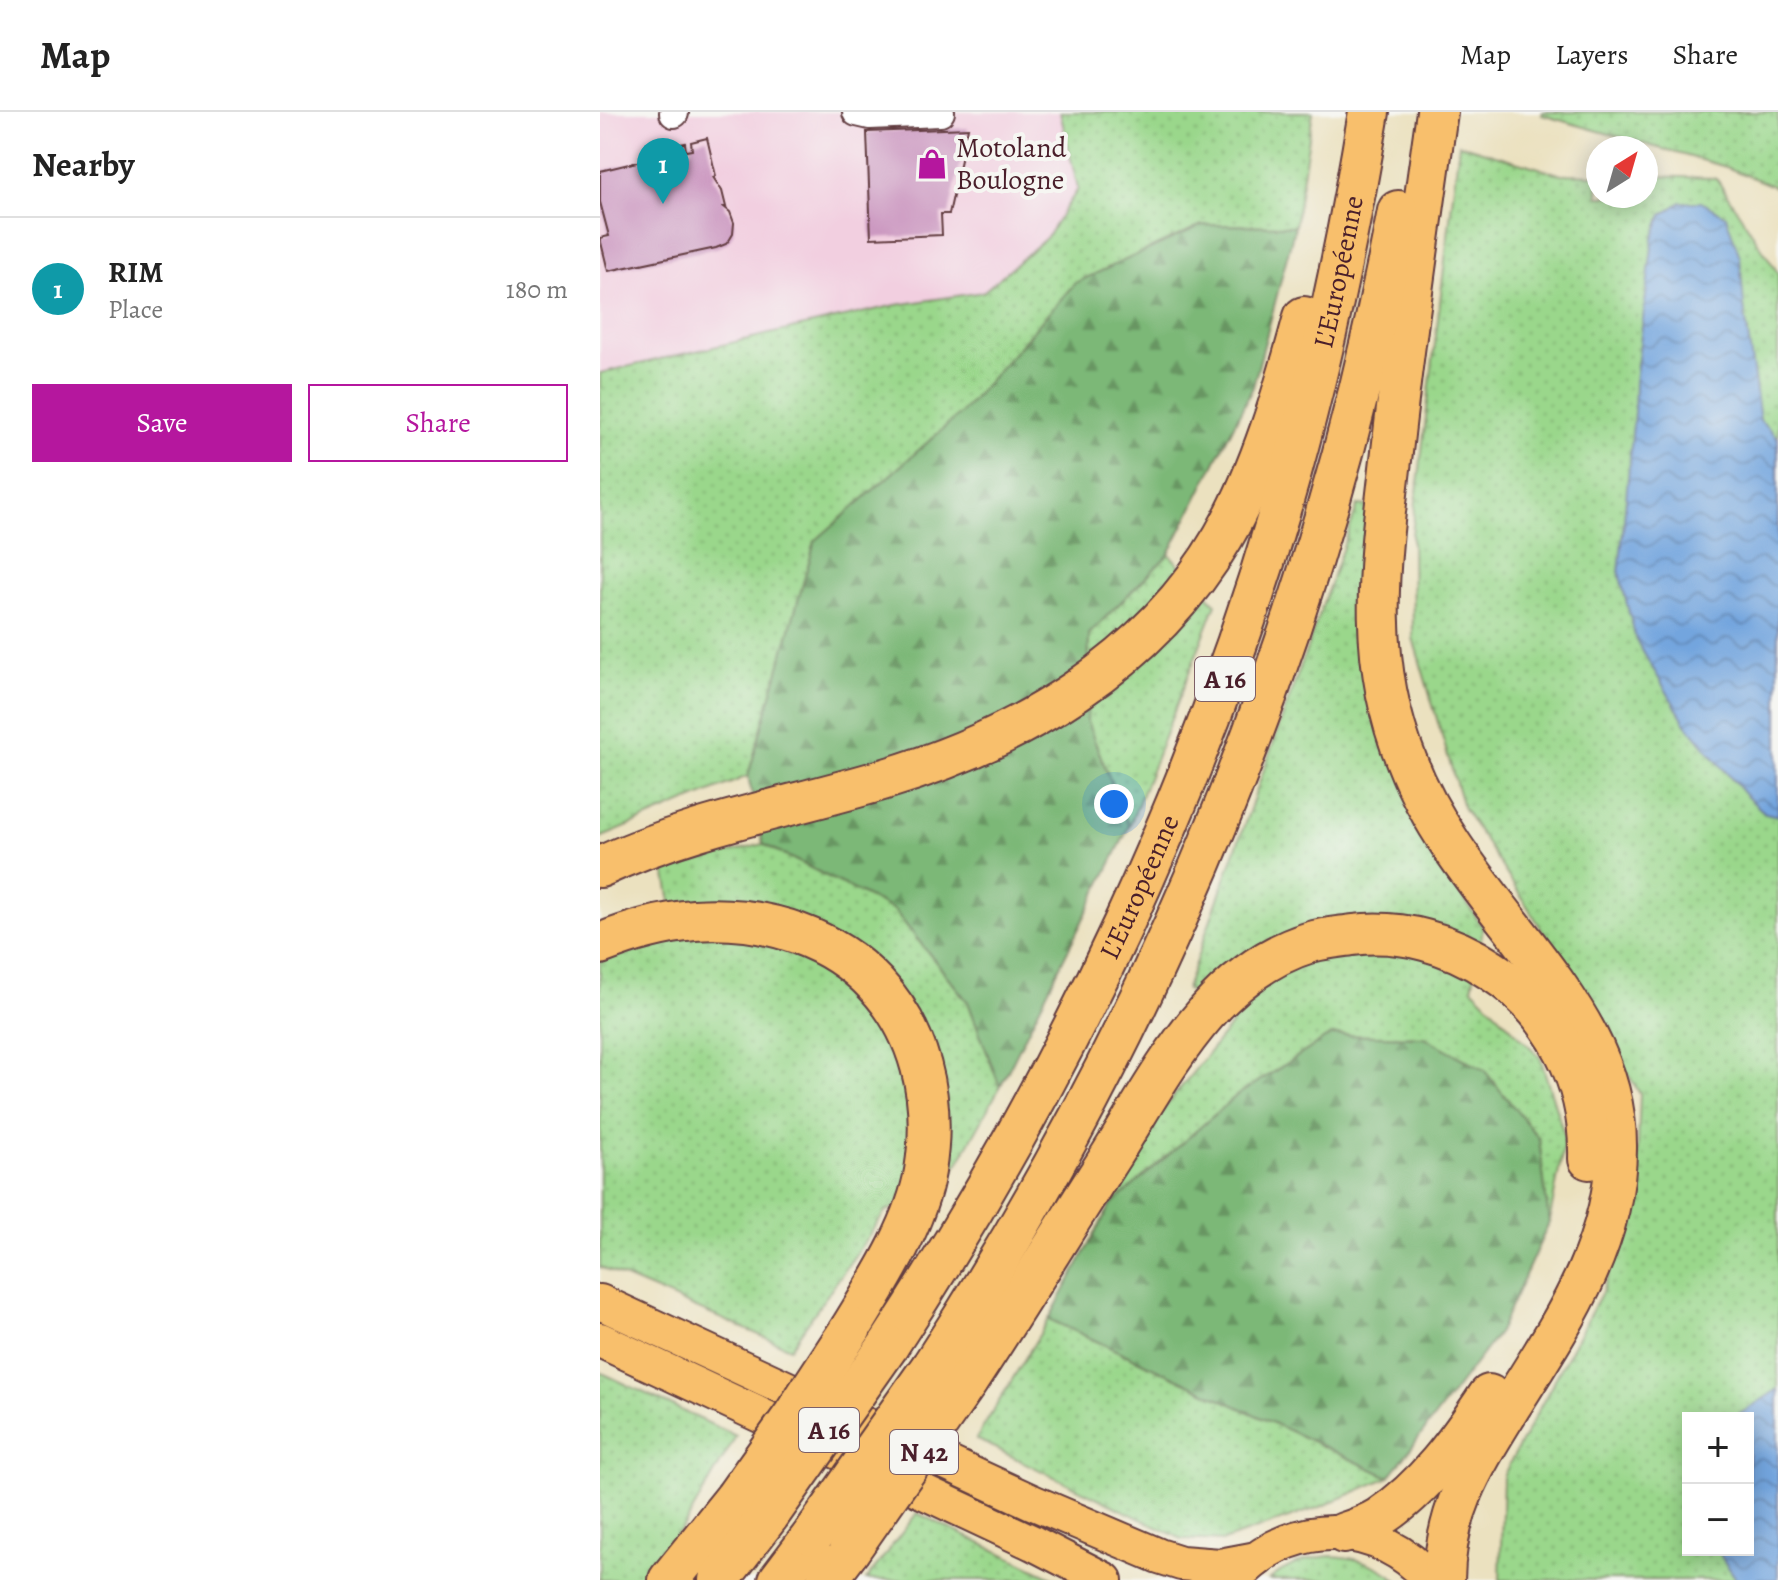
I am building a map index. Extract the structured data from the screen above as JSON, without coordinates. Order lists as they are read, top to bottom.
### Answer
{
  "streets": {
    "highway": ["L'Européenne", "A 16"],
    "main road": ["N 42"]
  },
  "places": {
    "shop": ["Motoland Boulogne"]
  },
  "north": "top right",
  "page": {
    "header": "Map",
    "nav": ["Map", "Layers", "Share"],
    "heading": "Nearby",
    "pins": "1",
    "list": [
      {
        "mark": "1",
        "name": "RIM",
        "note": "Place",
        "value": "180 m"
      }
    ],
    "buttons": ["Save", "Share"],
    "map_buttons": ["+", "−"]
  }
}
